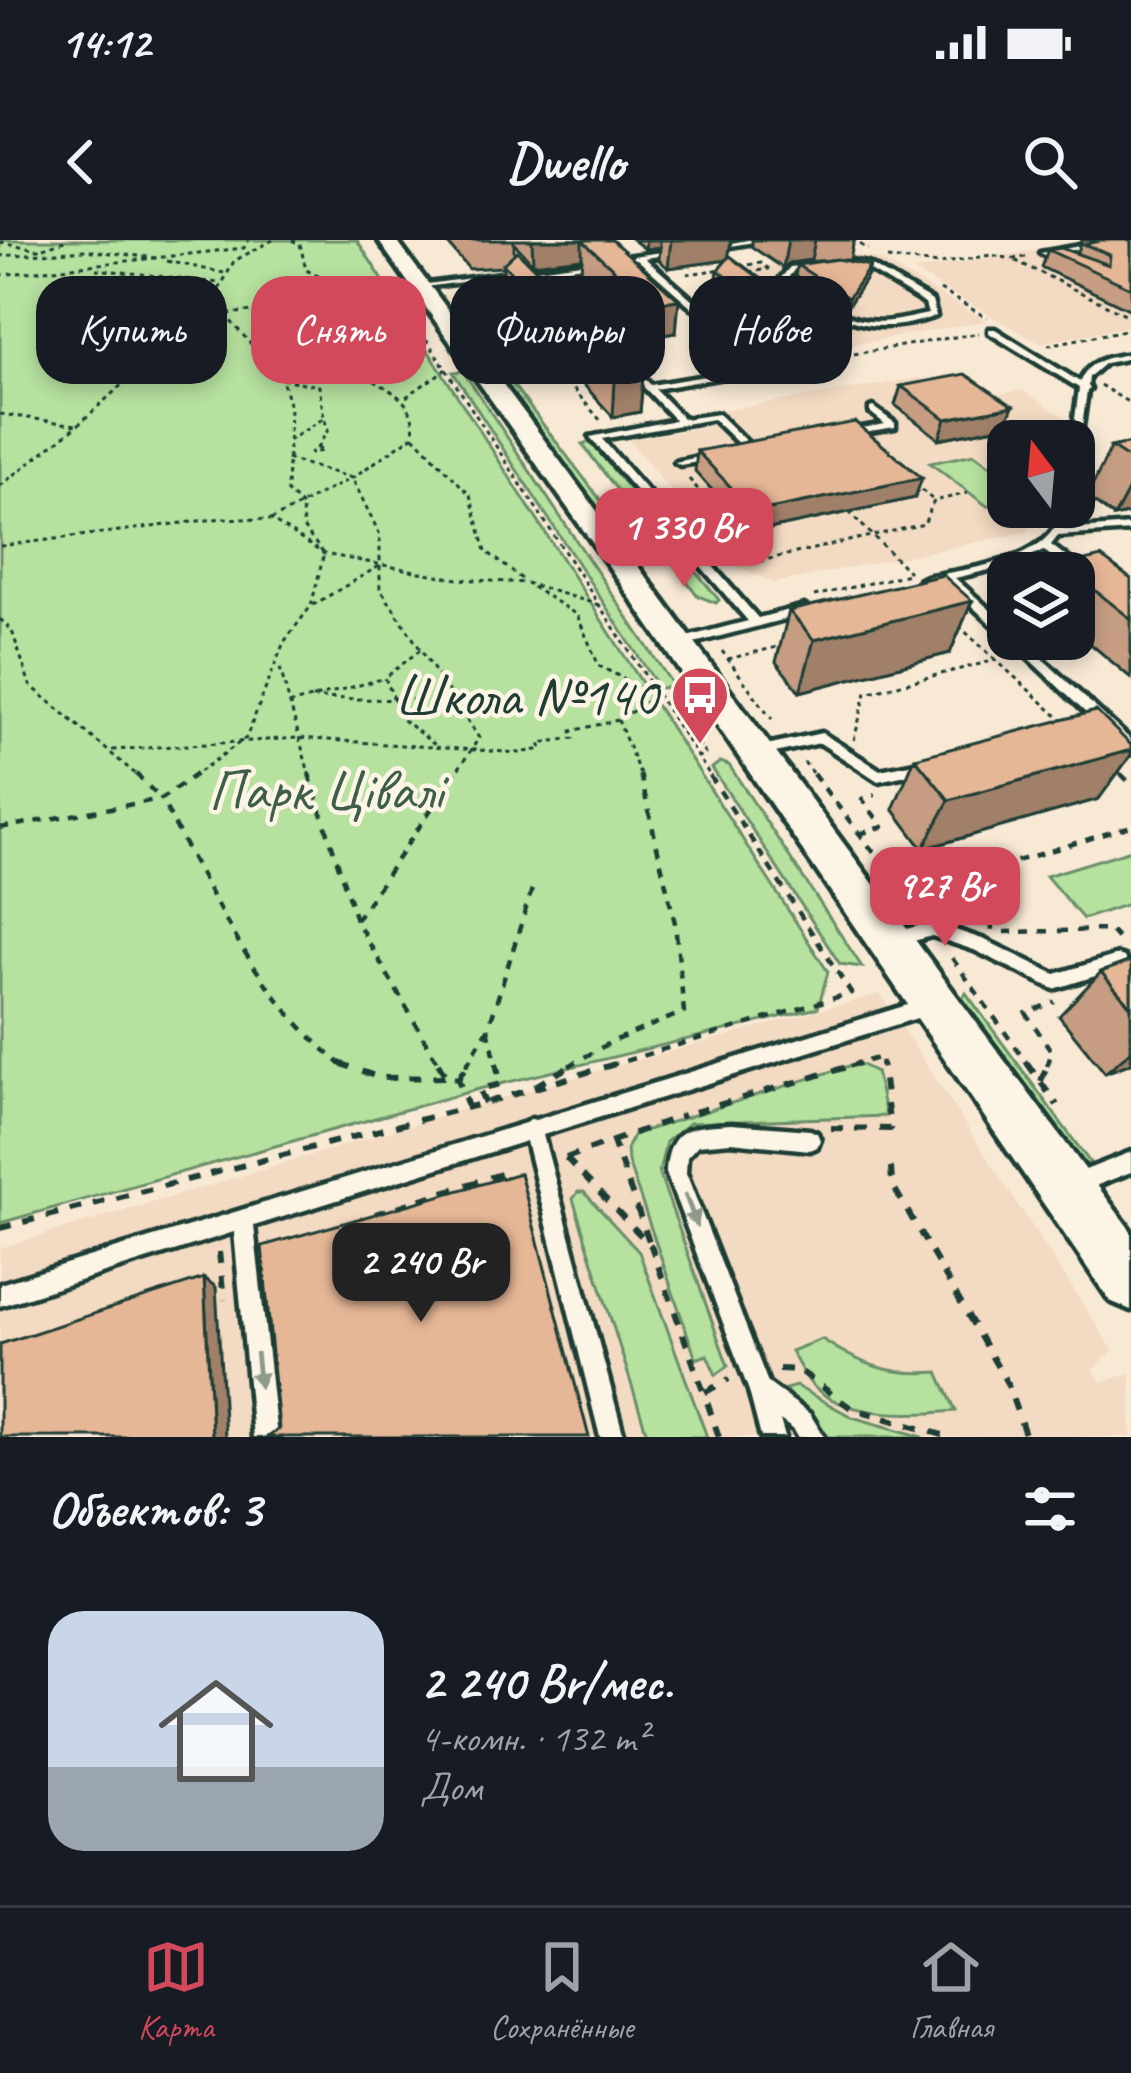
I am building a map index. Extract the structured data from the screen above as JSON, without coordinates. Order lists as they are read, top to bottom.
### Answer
{
  "parks": ["Парк Цівалі"],
  "places": {
    "bus stop": ["Школа №140"]
  },
  "north": "top",
  "page": {
    "status": "14:12",
    "header": "Dwello",
    "chip": [
      "Купить",
      "Снять",
      "Фильтры",
      "Новое"
    ],
    "price": ["1 330 Br", "927 Br", "2 240 Br"],
    "heading": "Объектов: 3",
    "list": [
      {
        "name": "2 240 Br/мес.",
        "note": "4-комн. · 132 m² · Дом"
      }
    ],
    "tabs": ["Карта", "Сохранённые", "Главная"]
  }
}
